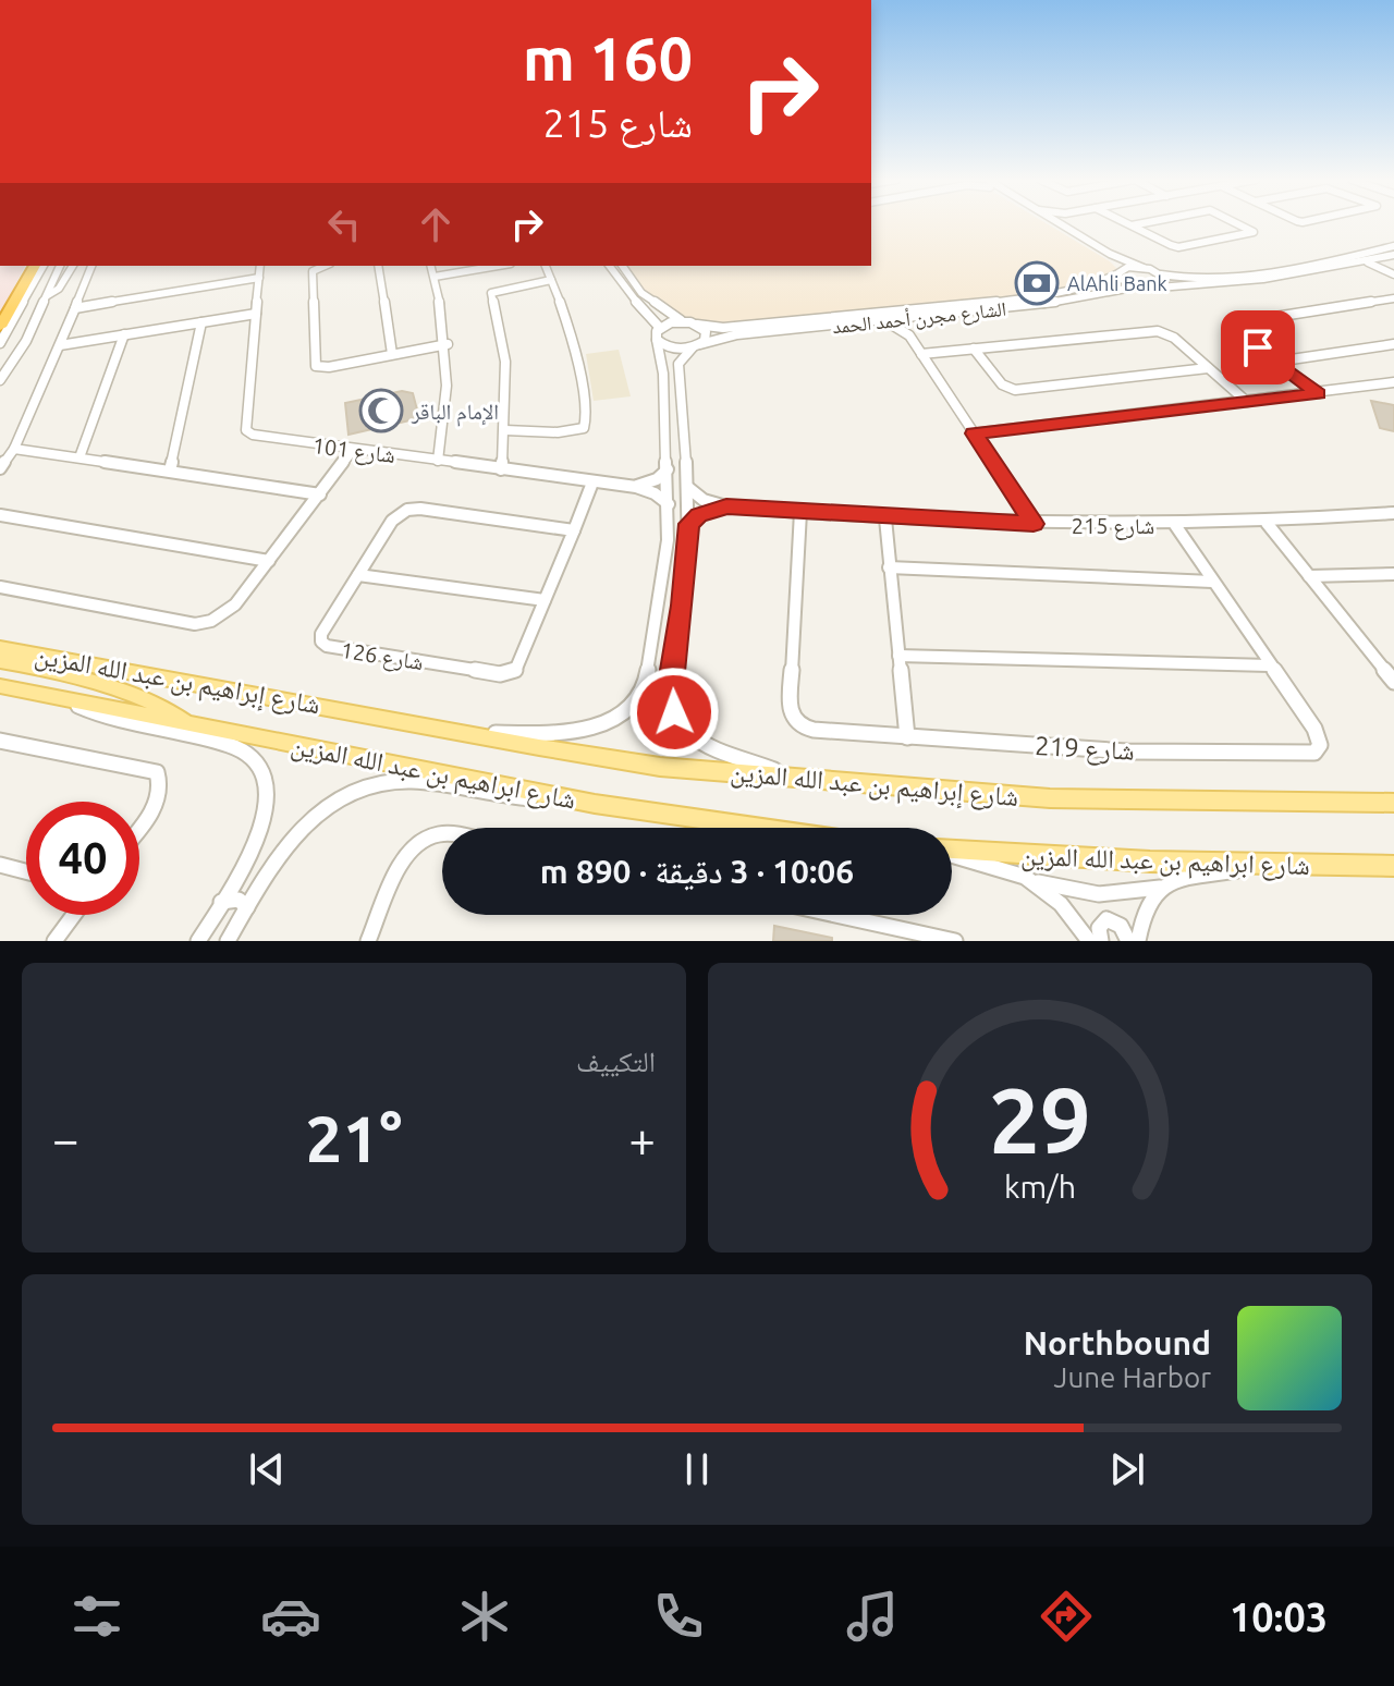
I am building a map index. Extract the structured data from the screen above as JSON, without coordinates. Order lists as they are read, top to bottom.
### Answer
{
  "streets": {
    "main road": ["شارع إبراهيم بن عبد الله المزين", "شارع ابراهيم بن عبد الله المزين"],
    "street": [
      "الشارع مجرن أحمد الحمد",
      "شارع 101",
      "شارع 215",
      "شارع 126",
      "شارع 219"
    ]
  },
  "crossings": [
    ["شارع 101", "شارع 126"],
    ["شارع 215", "شارع 219"]
  ],
  "places": {
    "bank": ["AlAhli Bank"],
    "mosque": ["الإمام الباقر"]
  },
  "page": {
    "turn": ["160 m", "شارع 215"],
    "limit": "40",
    "trip": "10:06 · 3 دقيقة · 890 m",
    "tile": "التكييف",
    "heat": ["−", "21°", "+"],
    "song": ["Northbound", "June Harbor"],
    "tabs": "10:03",
    "gauge": ["29", "km/h"]
  }
}
